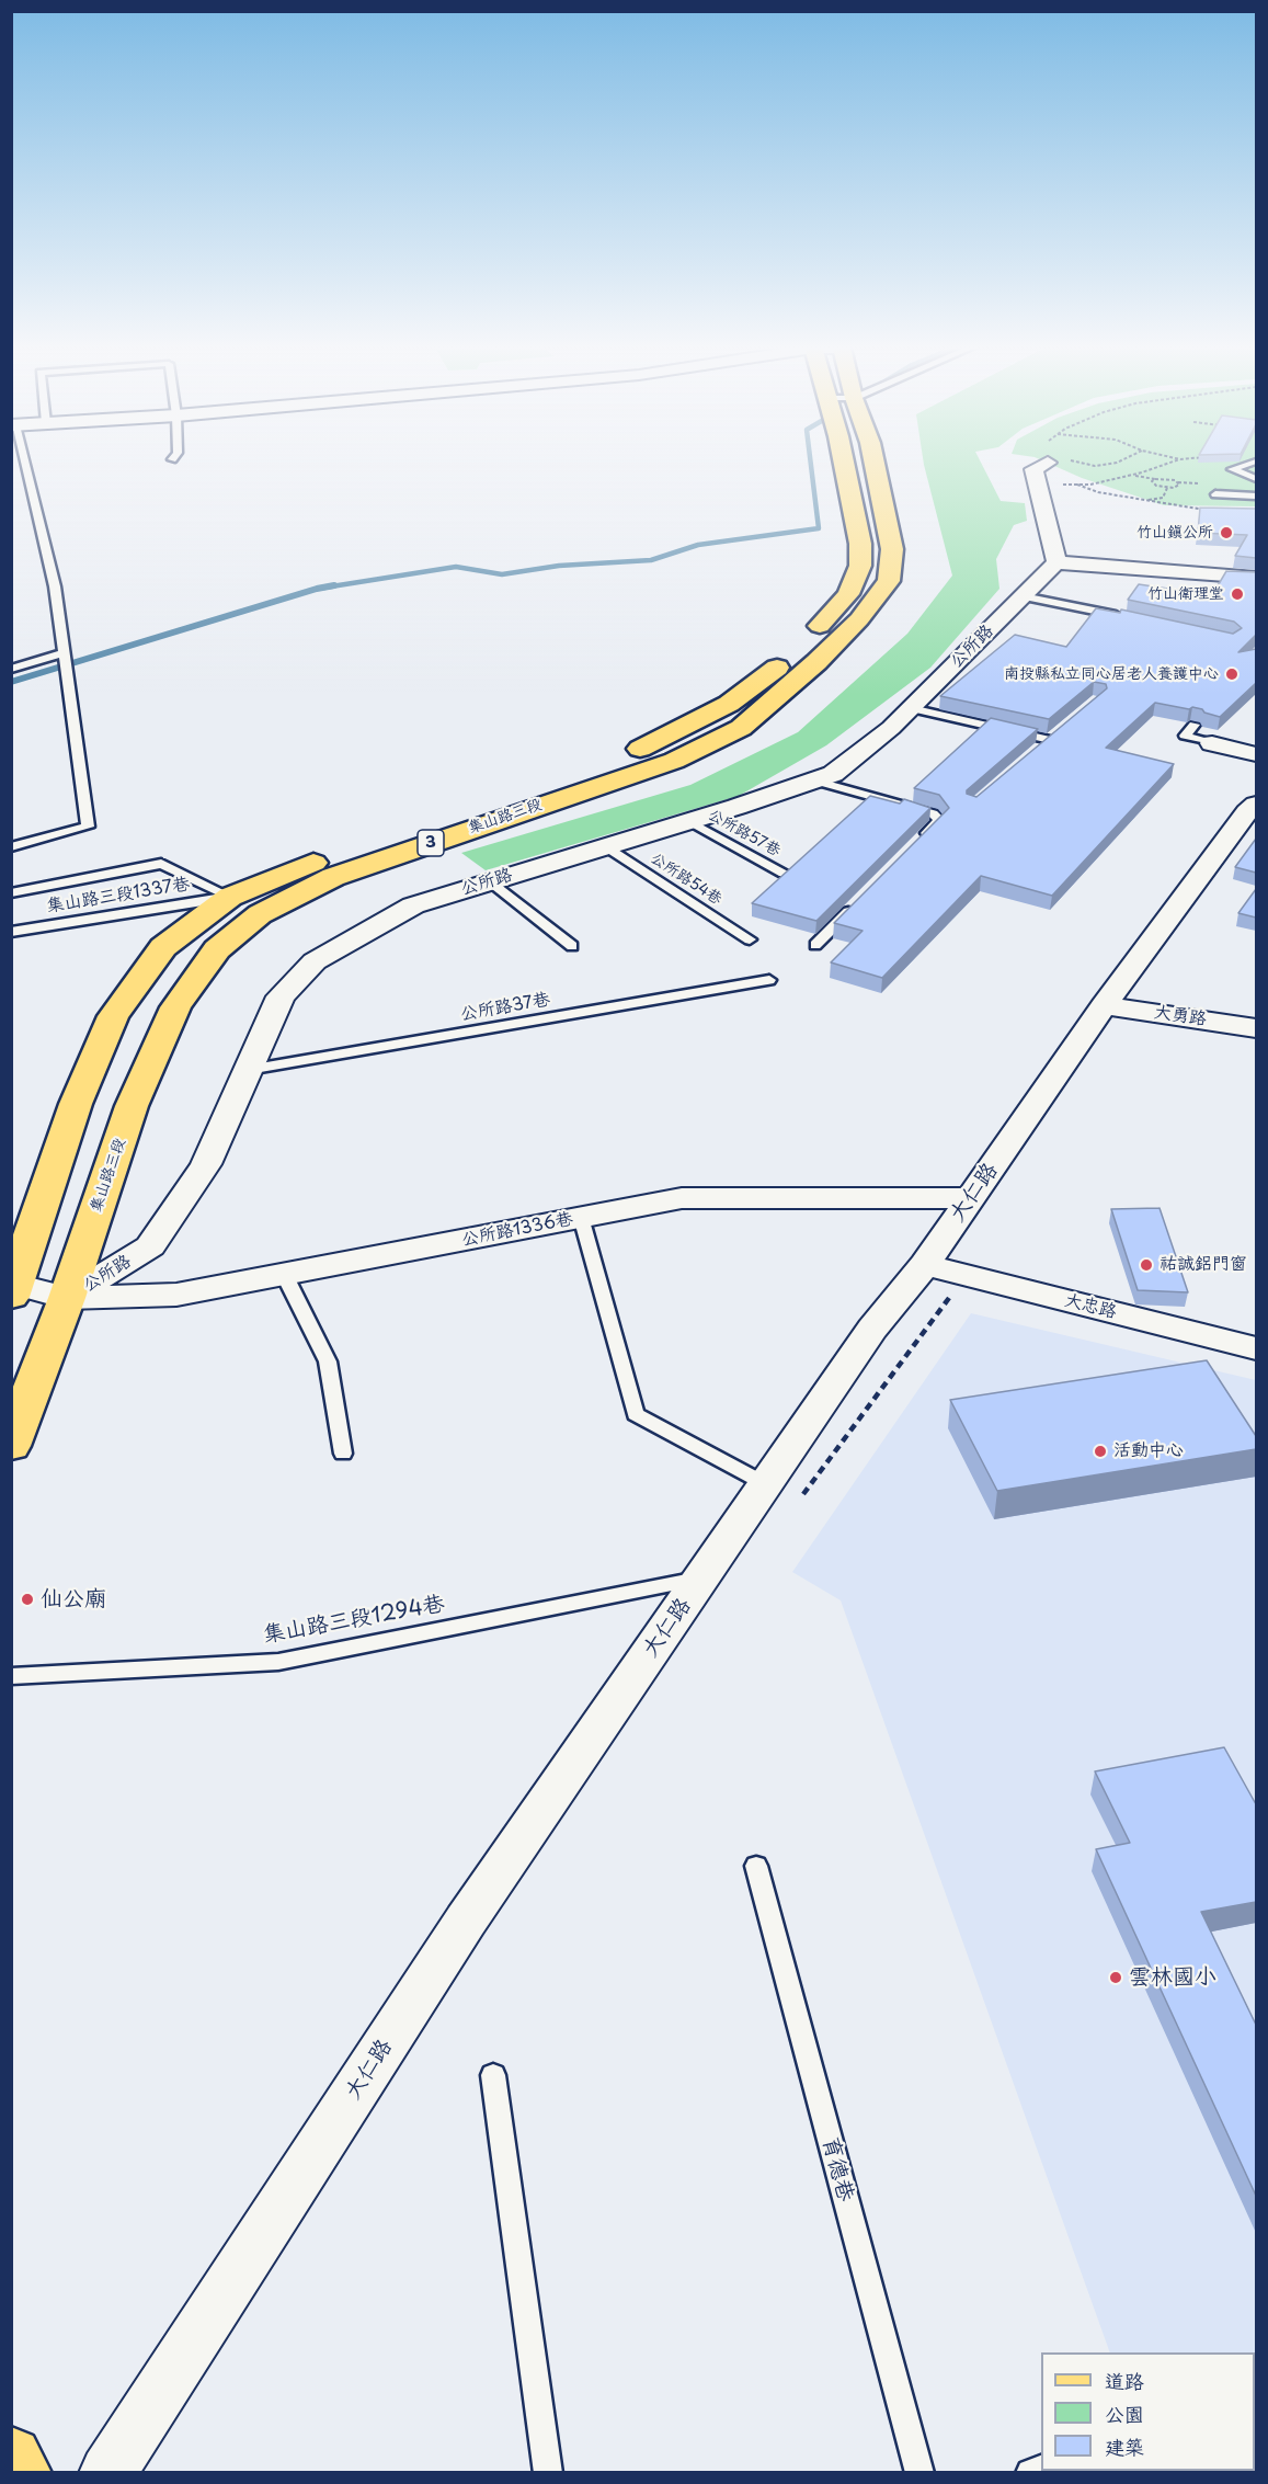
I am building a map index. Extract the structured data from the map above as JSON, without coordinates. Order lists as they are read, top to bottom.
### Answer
{
  "streets": {
    "main road": ["集山路三段", "3"],
    "street": [
      "公所路",
      "大勇路",
      "大仁路",
      "公所路1336巷",
      "大忠路"
    ],
    "lane": [
      "公所路57巷",
      "公所路54巷",
      "集山路三段1337巷",
      "公所路37巷",
      "集山路三段1294巷",
      "育德巷"
    ]
  },
  "crossings": [
    ["公所路", "集山路三段"],
    ["公所路", "公所路57巷"],
    ["公所路", "公所路54巷"],
    ["公所路", "公所路37巷"],
    ["公所路", "公所路1336巷"],
    ["集山路三段", "集山路三段1337巷"],
    ["集山路三段", "公所路1336巷"],
    ["大勇路", "大仁路"],
    ["大仁路", "公所路1336巷"],
    ["大仁路", "大忠路"],
    ["大仁路", "集山路三段1294巷"]
  ],
  "places": [
    "竹山鎮公所",
    "竹山衛理堂",
    "南投縣私立同心居老人養護中心",
    "祐誠鋁門窗",
    "活動中心",
    "仙公廟",
    "雲林國小"
  ],
  "legend": ["道路", "公園", "建築"]
}
